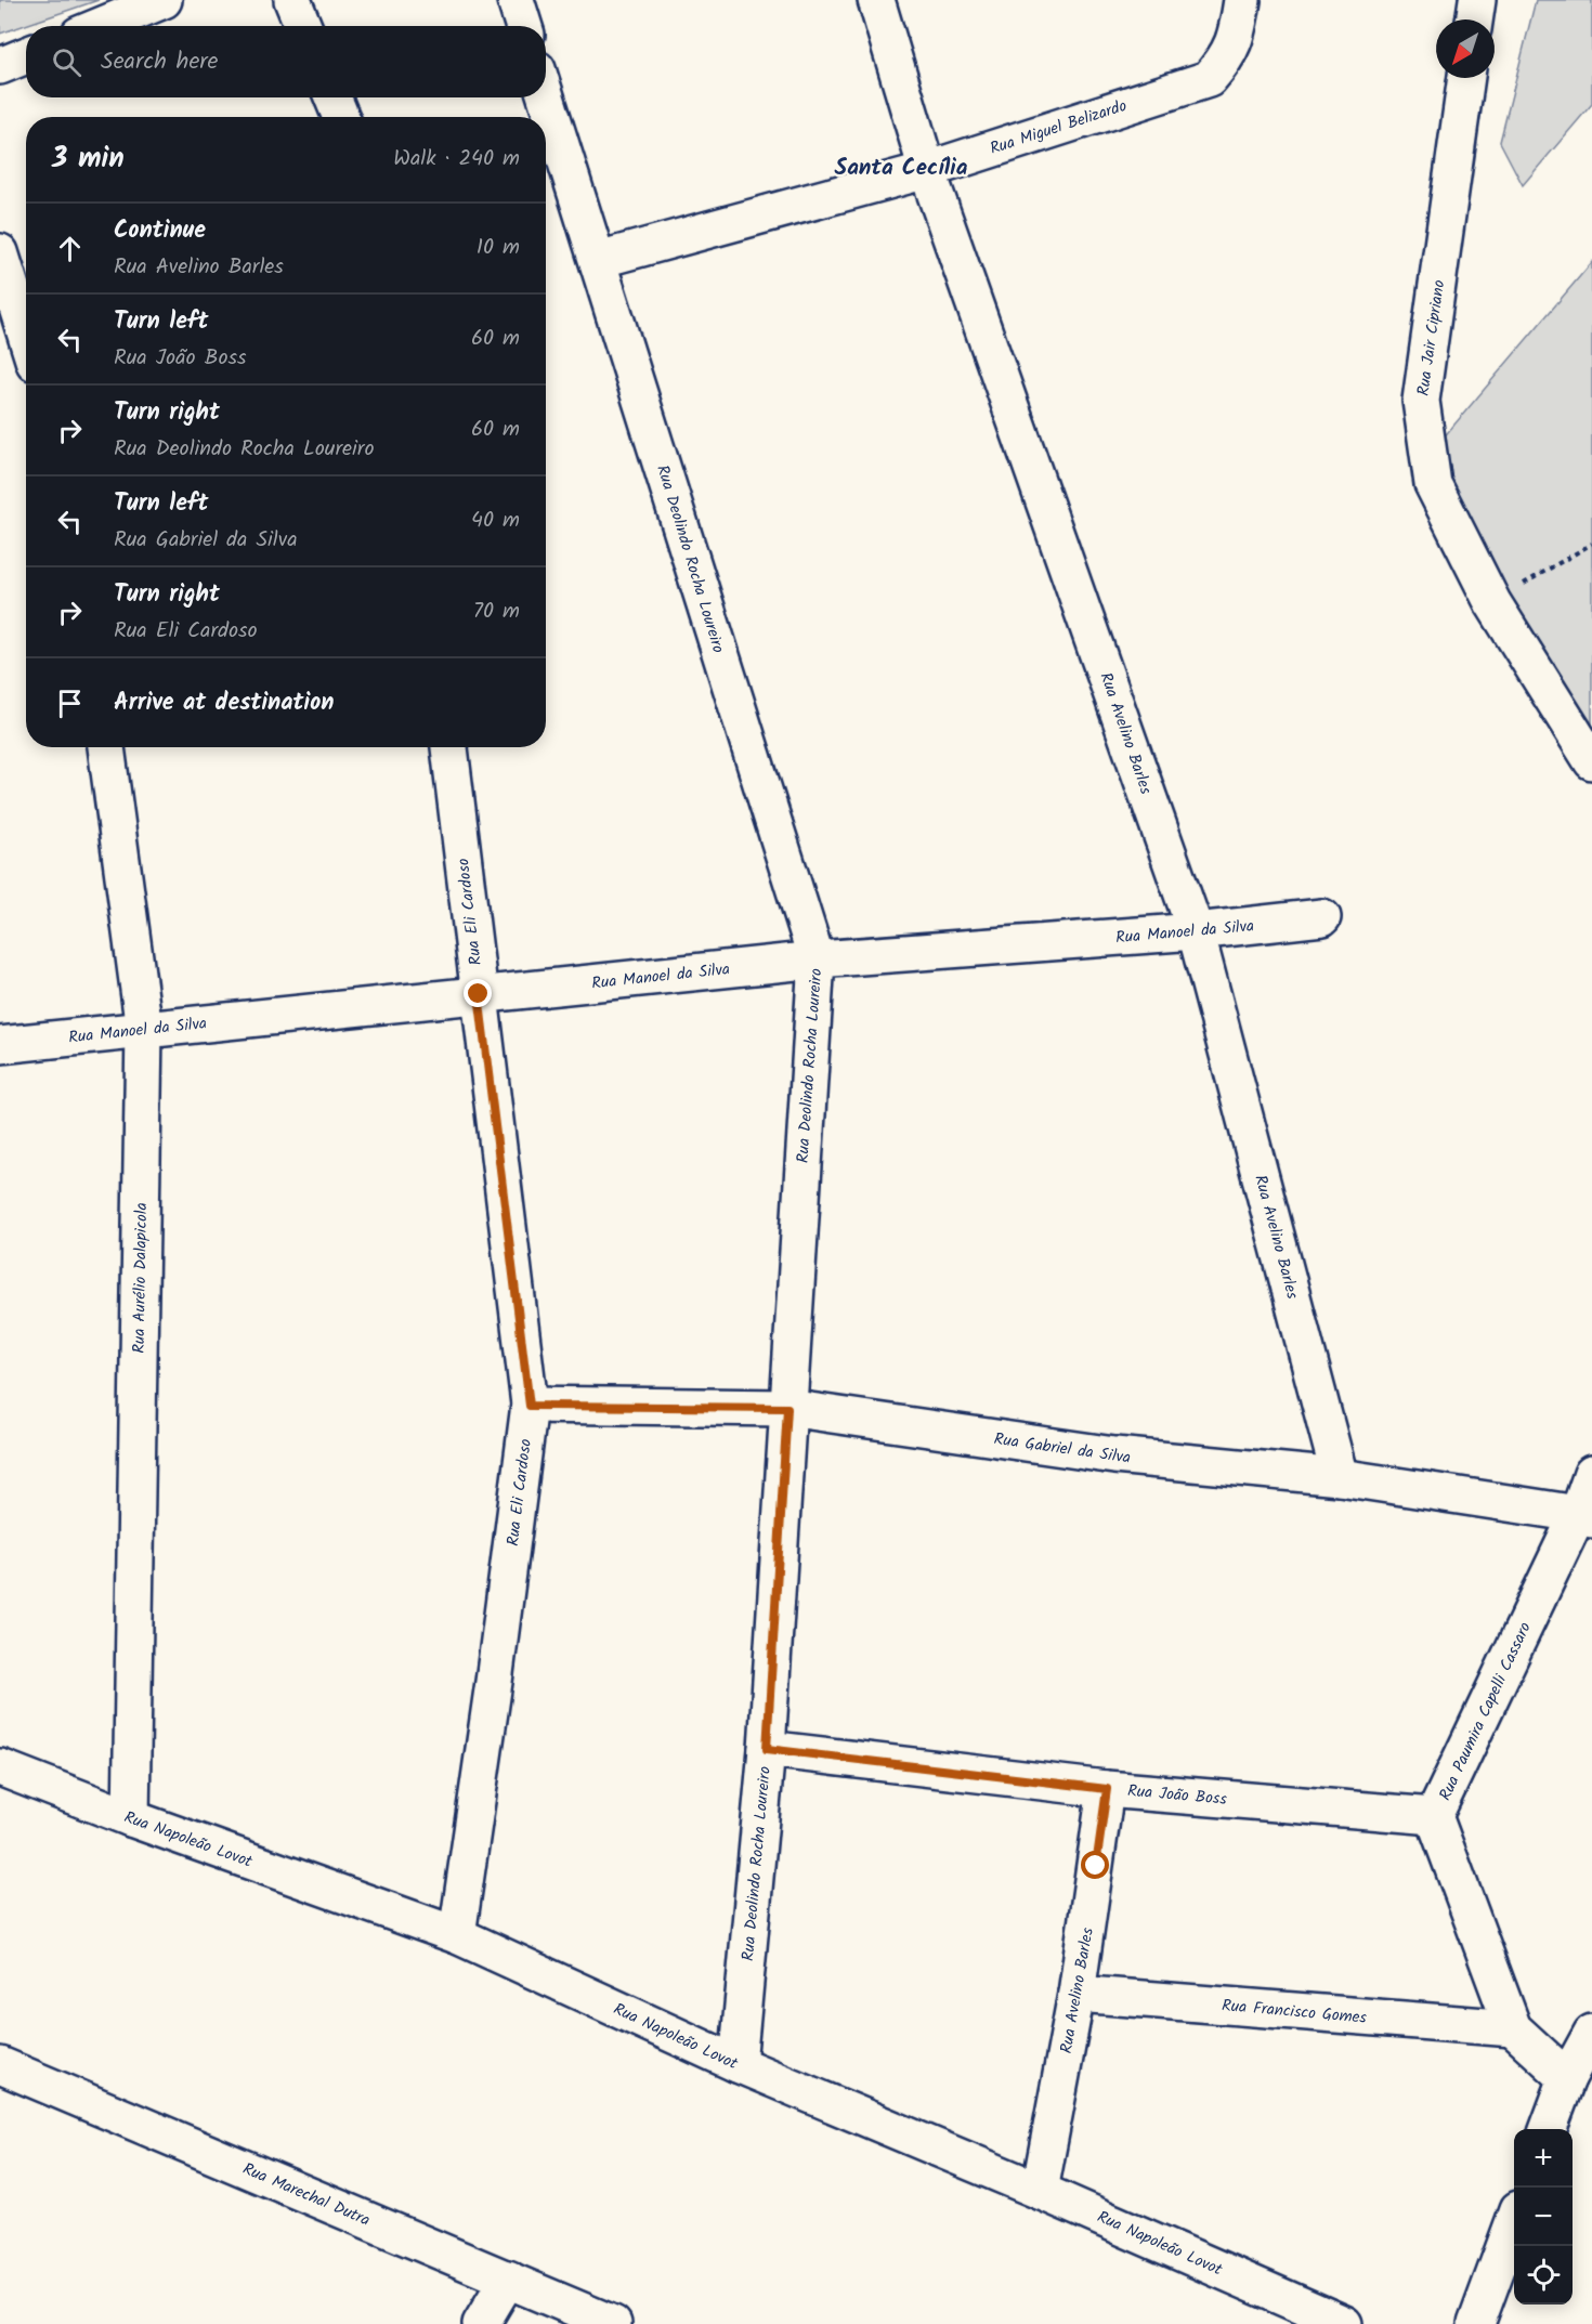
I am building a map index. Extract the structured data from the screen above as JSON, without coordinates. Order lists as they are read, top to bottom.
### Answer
{
  "streets": {
    "street": [
      "Rua Miguel Belizardo",
      "Rua Jair Cipriano",
      "Rua Deolindo Rocha Loureiro",
      "Rua Avelino Barles",
      "Rua Eli Cardoso",
      "Rua Manoel da Silva",
      "Rua Aurélio Dalapicola",
      "Rua Gabriel da Silva",
      "Rua Paumira Capelli Cassaro",
      "Rua João Boss",
      "Rua Napoleão Lovot",
      "Rua Francisco Gomes",
      "Rua Marechal Dutra"
    ]
  },
  "crossings": [
    ["Rua Miguel Belizardo", "Rua Deolindo Rocha Loureiro"],
    ["Rua Miguel Belizardo", "Rua Avelino Barles"],
    ["Rua Deolindo Rocha Loureiro", "Rua Manoel da Silva"],
    ["Rua Deolindo Rocha Loureiro", "Rua Gabriel da Silva"],
    ["Rua Deolindo Rocha Loureiro", "Rua João Boss"],
    ["Rua Deolindo Rocha Loureiro", "Rua Napoleão Lovot"],
    ["Rua Avelino Barles", "Rua Manoel da Silva"],
    ["Rua Avelino Barles", "Rua Gabriel da Silva"],
    ["Rua Avelino Barles", "Rua João Boss"],
    ["Rua Avelino Barles", "Rua Napoleão Lovot"],
    ["Rua Avelino Barles", "Rua Francisco Gomes"],
    ["Rua Eli Cardoso", "Rua Manoel da Silva"],
    ["Rua Eli Cardoso", "Rua Gabriel da Silva"],
    ["Rua Eli Cardoso", "Rua Napoleão Lovot"],
    ["Rua Manoel da Silva", "Rua Aurélio Dalapicola"],
    ["Rua Aurélio Dalapicola", "Rua Napoleão Lovot"],
    ["Rua Gabriel da Silva", "Rua Paumira Capelli Cassaro"],
    ["Rua Paumira Capelli Cassaro", "Rua João Boss"],
    ["Rua Paumira Capelli Cassaro", "Rua Francisco Gomes"]
  ],
  "districts": ["Santa Cecília"],
  "north": "bottom left",
  "page": {
    "search": "Search here",
    "heading": ["3 min", "Walk · 240 m"],
    "list": [
      ["Continue", "Rua Avelino Barles", "10 m"],
      ["Turn left", "Rua João Boss", "60 m"],
      ["Turn right", "Rua Deolindo Rocha Loureiro", "60 m"],
      ["Turn left", "Rua Gabriel da Silva", "40 m"],
      ["Turn right", "Rua Eli Cardoso", "70 m"],
      "Arrive at destination"
    ],
    "map_buttons": ["+", "−"]
  }
}
